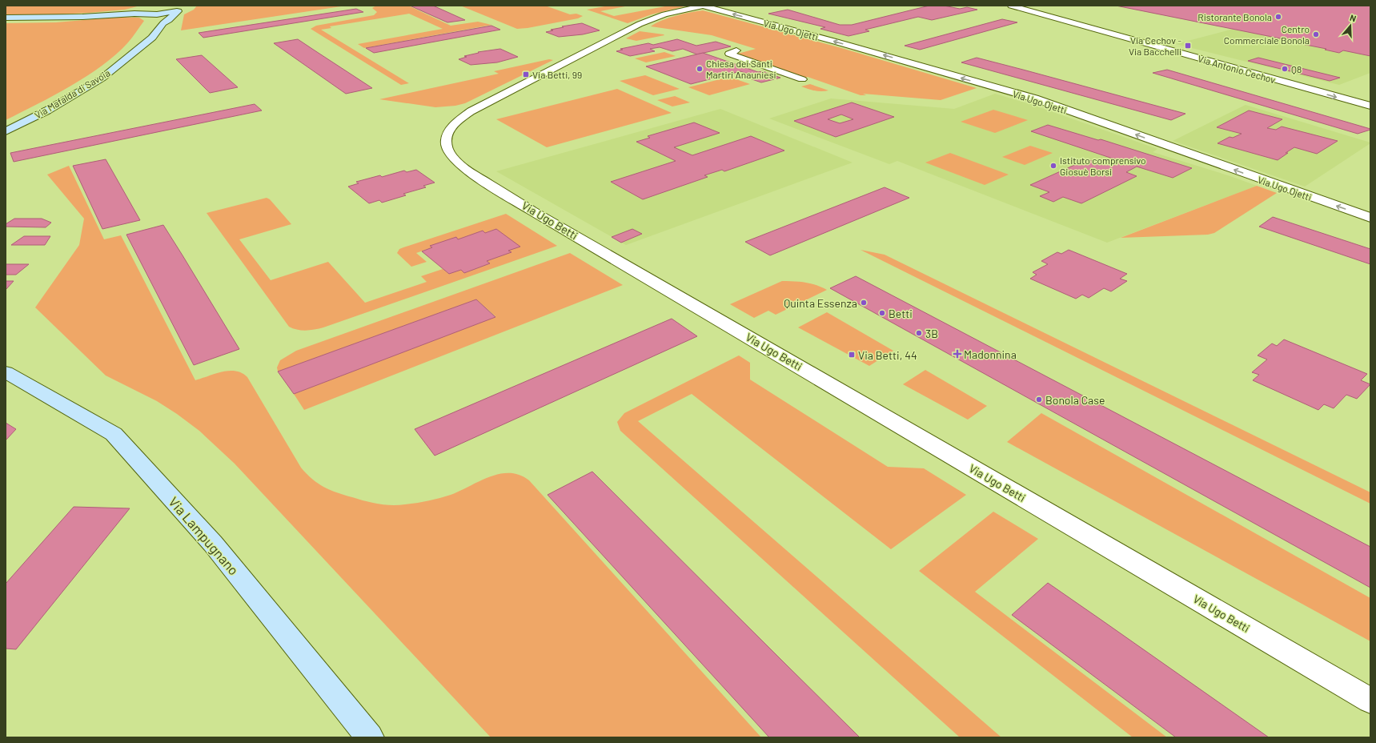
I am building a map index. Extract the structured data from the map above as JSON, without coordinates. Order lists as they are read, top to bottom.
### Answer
{
  "streets": {
    "street": [
      "Via Ugo Ojetti",
      "Via Antonio Cechov",
      "Via Mafalda di Savoia",
      "Via Ugo Betti",
      "Via Lampugnano"
    ]
  },
  "crossings": [
    ["Via Ugo Ojetti", "Via Ugo Betti"]
  ],
  "one_way": ["Via Ugo Ojetti"],
  "places": {
    "other": [
      "Ristorante Bonola",
      "Centro Commerciale Bonola",
      "Chiesa dei Santi Martiri Anauniesi",
      "Q8",
      "Istituto comprensivo Giosuè Borsi",
      "Quinta Essenza",
      "Betti",
      "3B",
      "Bonola Case"
    ],
    "transit": ["Via Cechov - Via Bacchelli", "Via Betti, 99", "Via Betti, 44"],
    "health": ["Madonnina"]
  },
  "north": "top"
}
